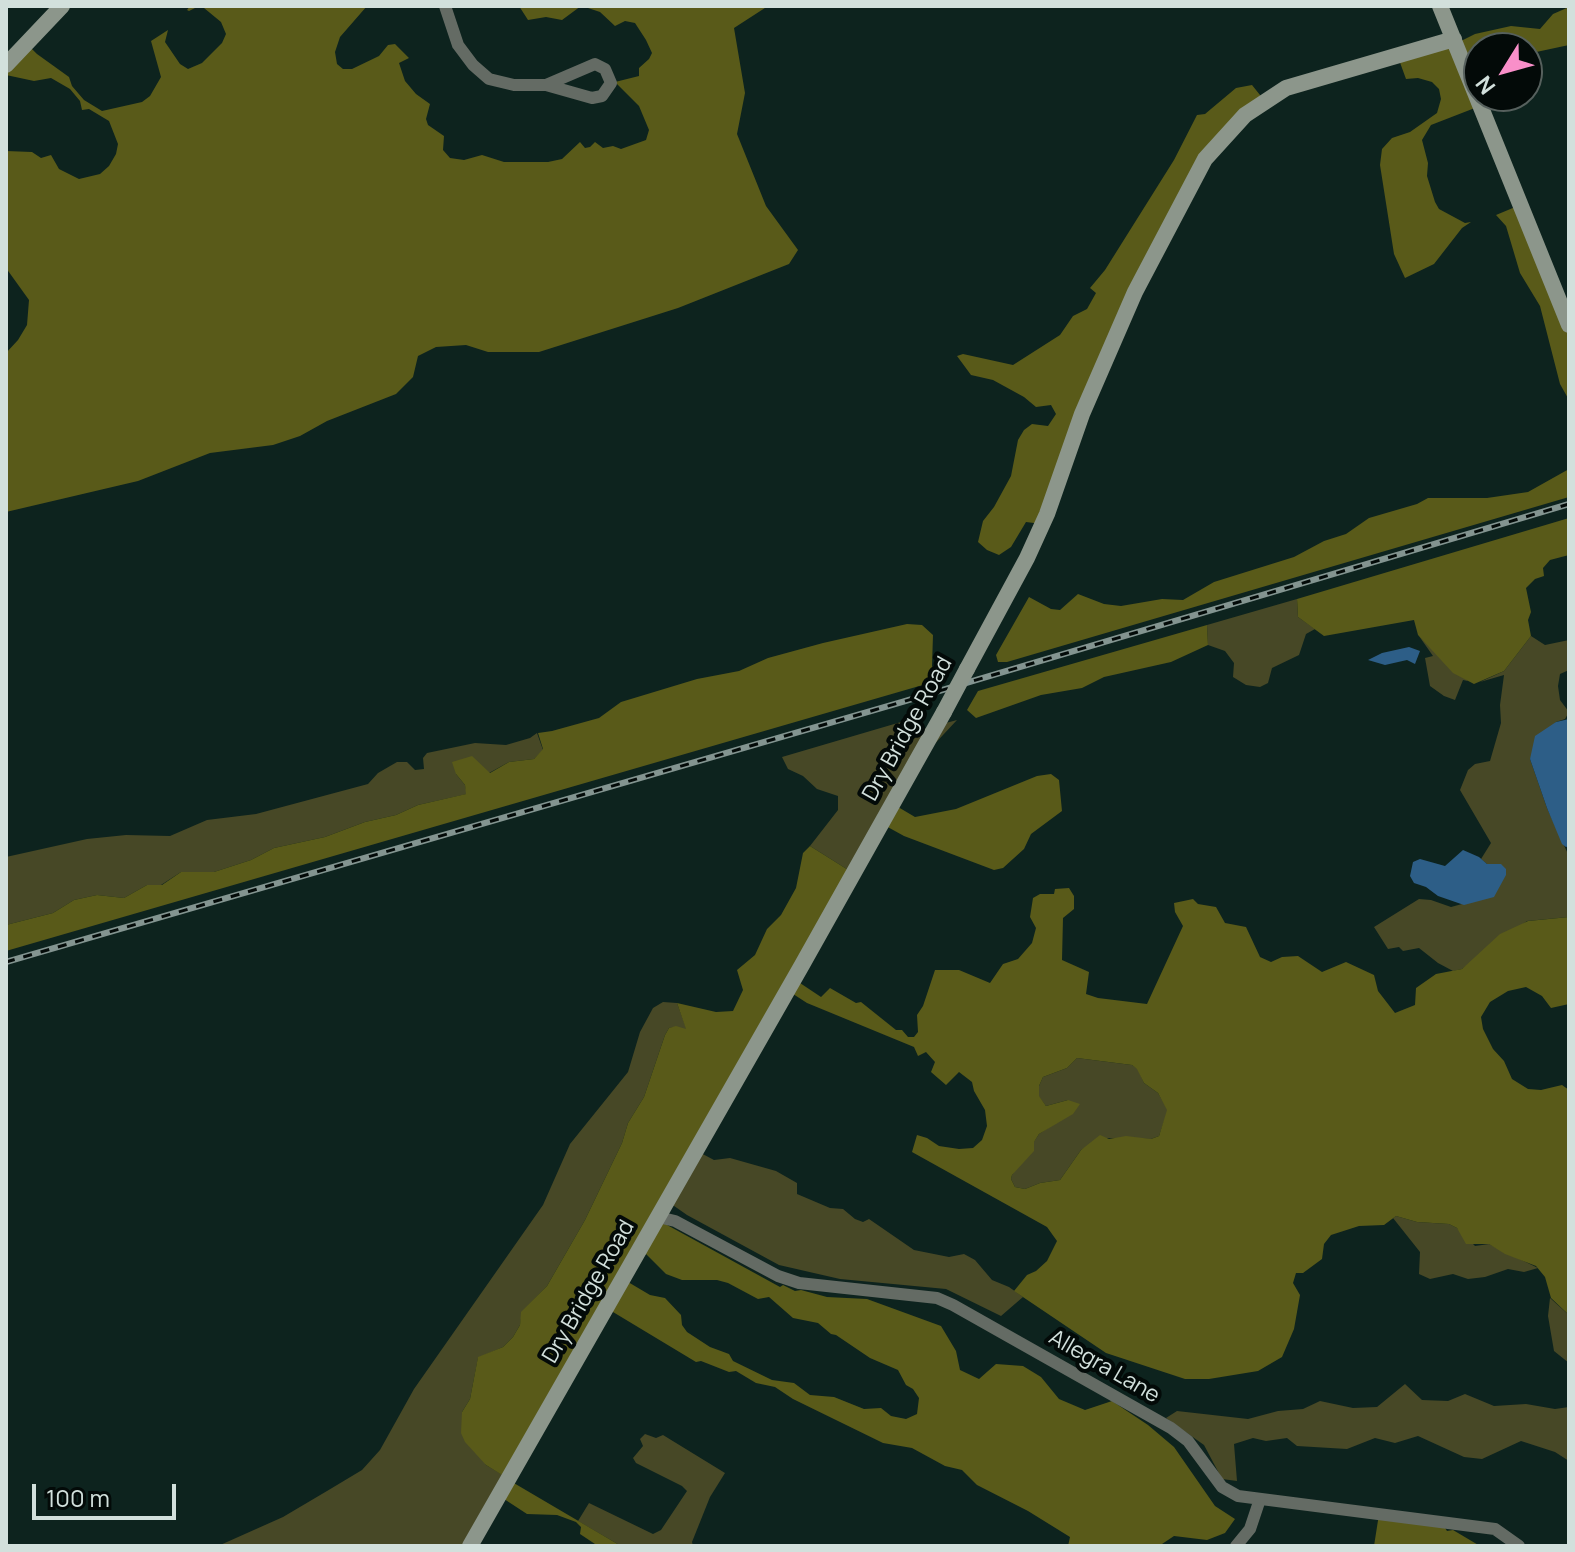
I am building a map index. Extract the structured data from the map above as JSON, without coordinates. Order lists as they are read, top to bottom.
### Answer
{
  "streets": {
    "street": ["Dry Bridge Road", "Allegra Lane"]
  },
  "crossings": [
    ["Dry Bridge Road", "Allegra Lane"]
  ],
  "scale_bar": "100 m",
  "north": "bottom left"
}
